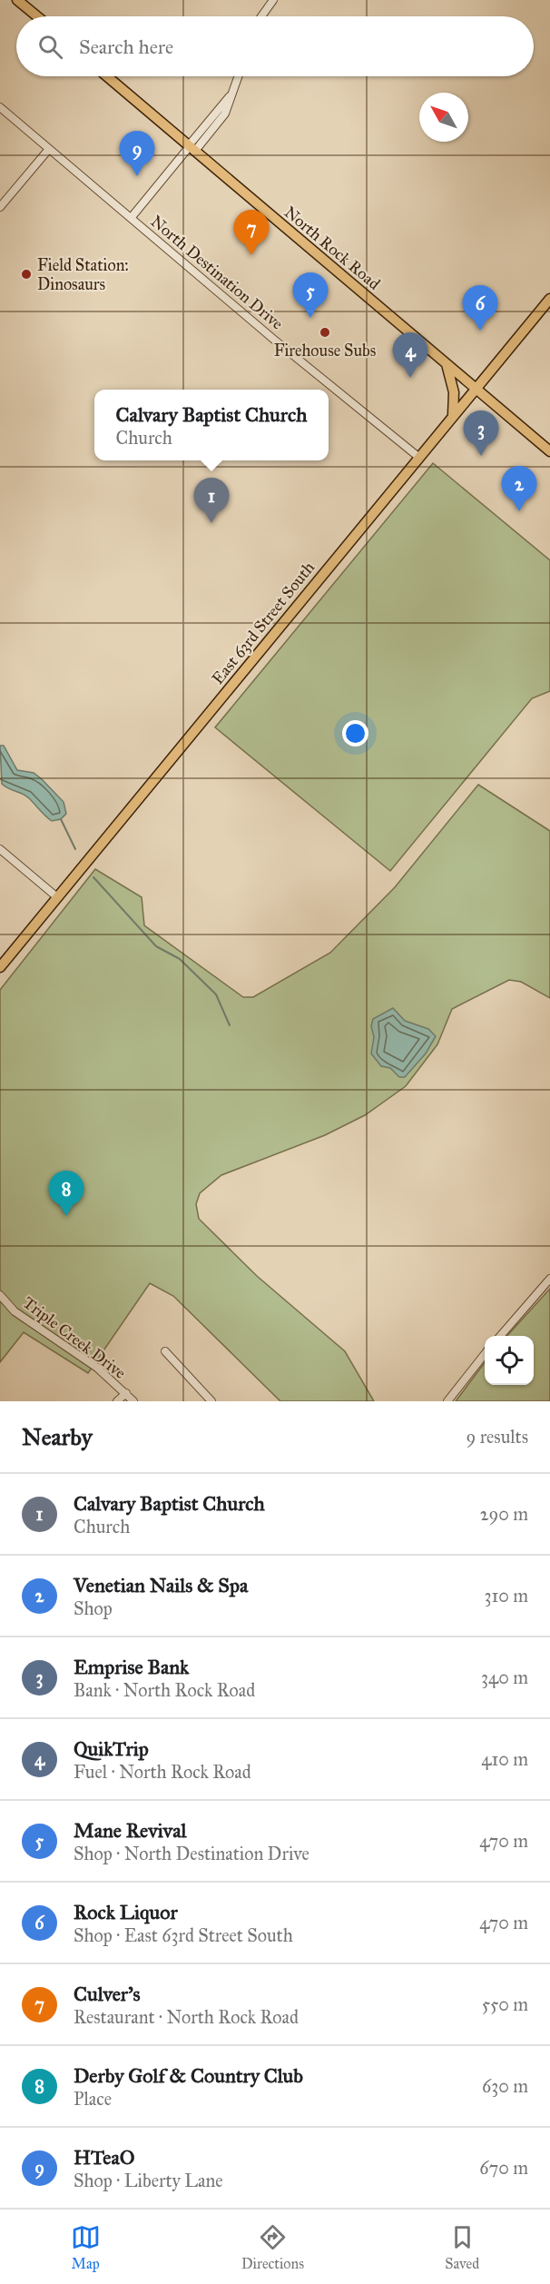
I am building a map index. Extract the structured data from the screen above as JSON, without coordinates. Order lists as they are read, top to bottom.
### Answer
{
  "streets": {
    "main road": ["North Rock Road", "East 63rd Street South"],
    "street": ["North Destination Drive", "Triple Creek Drive"]
  },
  "crossings": [
    ["North Rock Road", "East 63rd Street South"],
    ["North Destination Drive", "East 63rd Street South"]
  ],
  "places": ["Field Station: Dinosaurs", "Firehouse Subs"],
  "north": "top left",
  "page": {
    "search": "Search here",
    "pins": [
      "9",
      "7",
      "5",
      "6",
      "4",
      "3",
      "2",
      "1",
      "8"
    ],
    "popup": ["Calvary Baptist Church", "Church"],
    "heading": ["Nearby", "9 results"],
    "list": [
      {
        "mark": "1",
        "name": "Calvary Baptist Church",
        "note": "Church",
        "value": "290 m"
      },
      {
        "mark": "2",
        "name": "Venetian Nails & Spa",
        "note": "Shop",
        "value": "310 m"
      },
      {
        "mark": "3",
        "name": "Emprise Bank",
        "note": "Bank · North Rock Road",
        "value": "340 m"
      },
      {
        "mark": "4",
        "name": "QuikTrip",
        "note": "Fuel · North Rock Road",
        "value": "410 m"
      },
      {
        "mark": "5",
        "name": "Mane Revival",
        "note": "Shop · North Destination Drive",
        "value": "470 m"
      },
      {
        "mark": "6",
        "name": "Rock Liquor",
        "note": "Shop · East 63rd Street South",
        "value": "470 m"
      },
      {
        "mark": "7",
        "name": "Culver's",
        "note": "Restaurant · North Rock Road",
        "value": "550 m"
      },
      {
        "mark": "8",
        "name": "Derby Golf & Country Club",
        "note": "Place",
        "value": "630 m"
      },
      {
        "mark": "9",
        "name": "HTeaO",
        "note": "Shop · Liberty Lane",
        "value": "670 m"
      }
    ],
    "nav": ["Map", "Directions", "Saved"]
  }
}
